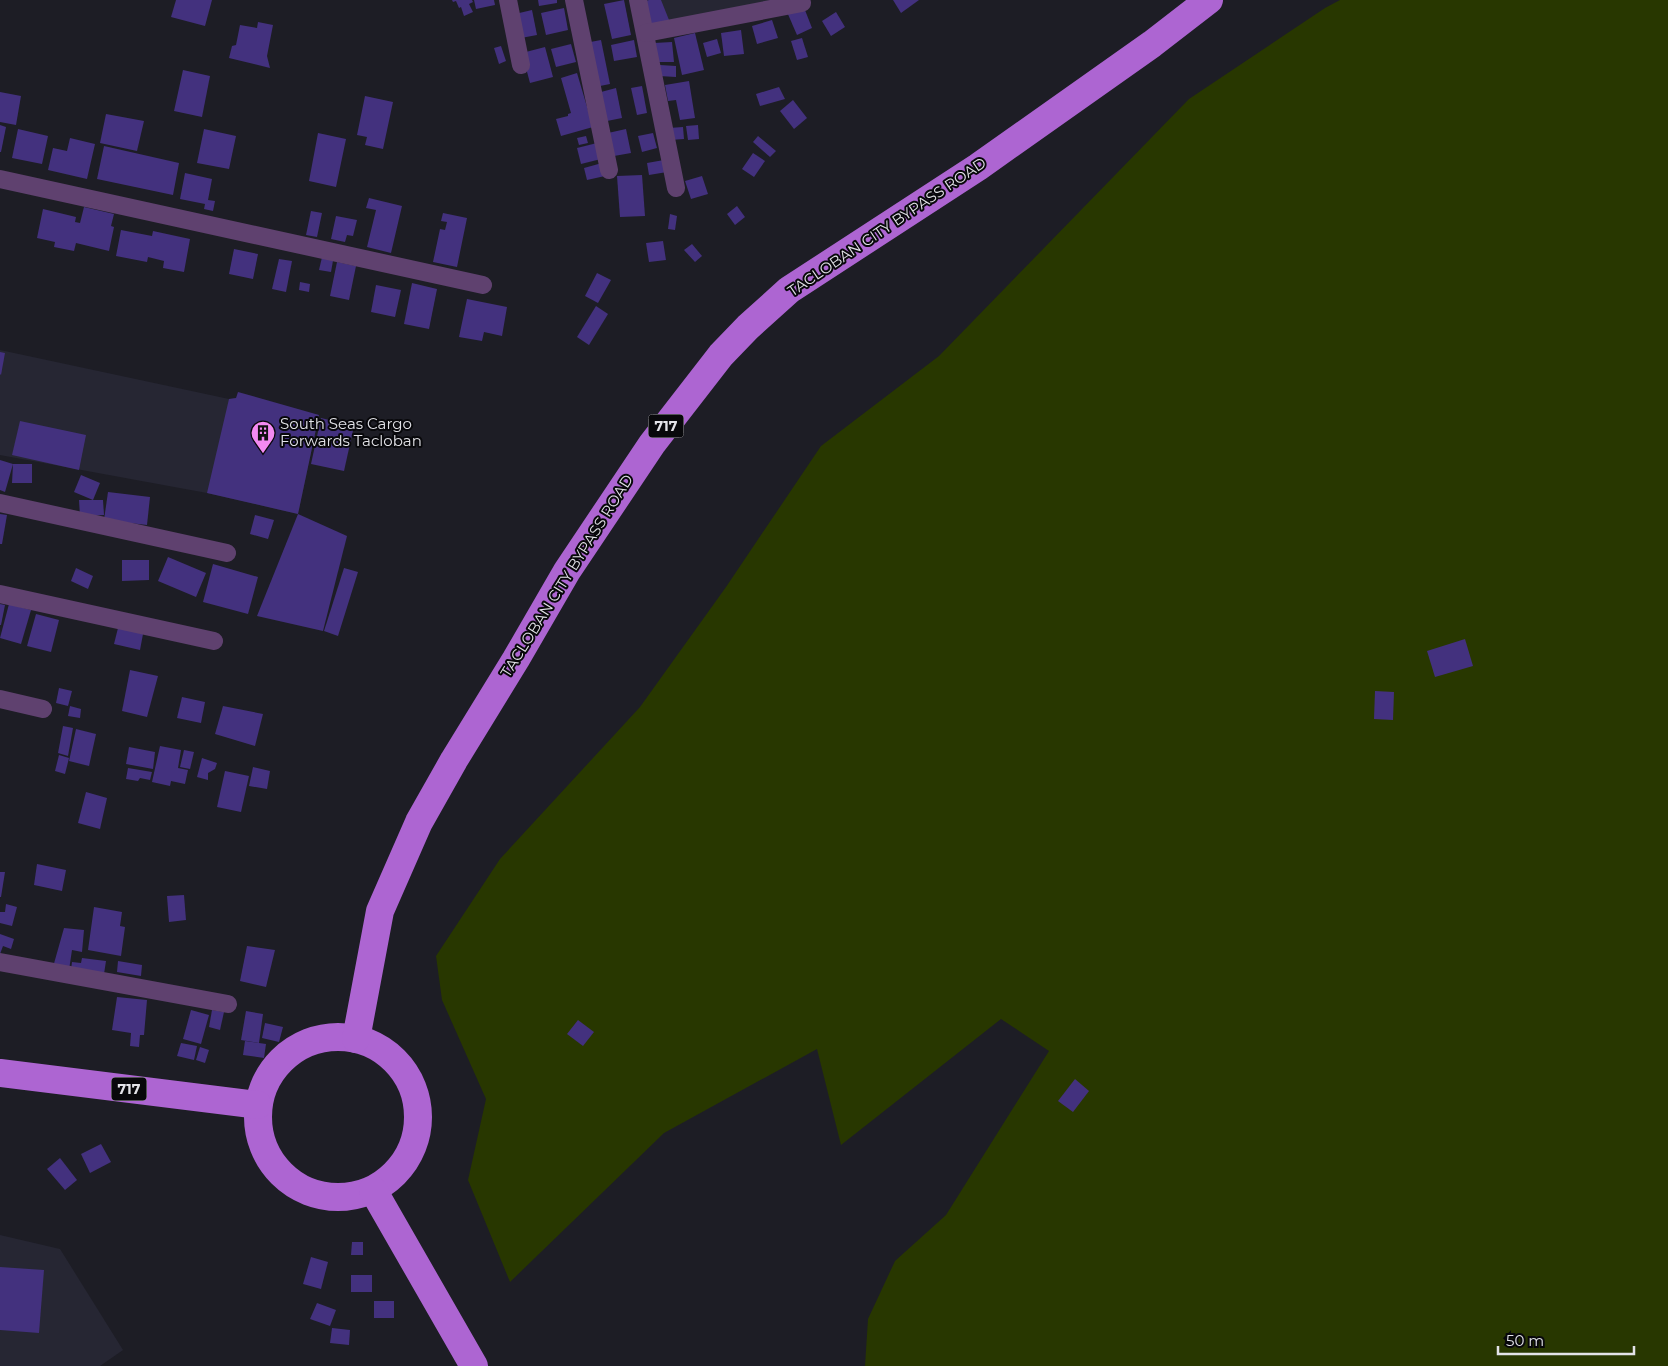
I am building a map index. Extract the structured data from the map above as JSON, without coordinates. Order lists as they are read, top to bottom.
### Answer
{
  "streets": {
    "highway": ["TACLOBAN CITY BYPASS ROAD", "717"]
  },
  "crossings": [
    ["TACLOBAN CITY BYPASS ROAD", "717"]
  ],
  "places": {
    "building": ["South Seas Cargo Forwards Tacloban"]
  },
  "scale_bar": "50 m"
}
